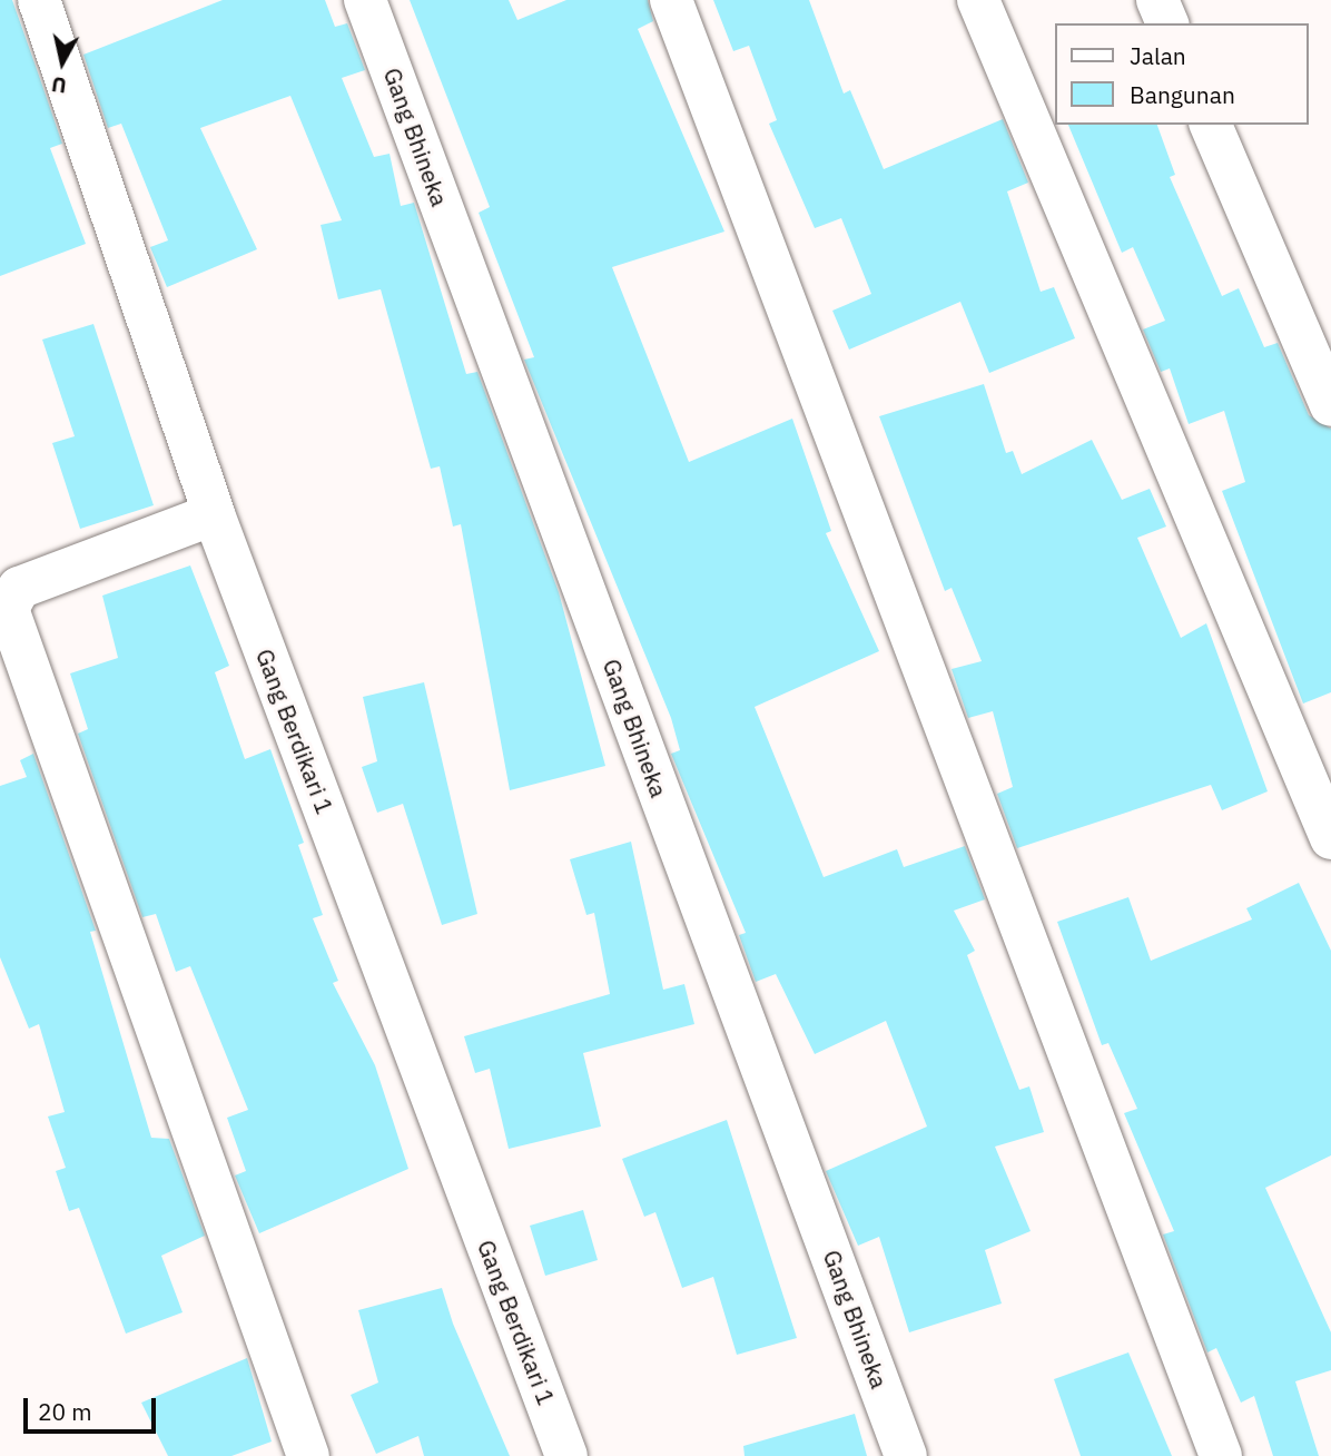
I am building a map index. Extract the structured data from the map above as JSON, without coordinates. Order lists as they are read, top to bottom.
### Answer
{
  "streets": {
    "street": ["Gang Bhineka", "Gang Berdikari 1"]
  },
  "legend": ["Jalan", "Bangunan"],
  "scale_bar": "20 m",
  "north": "bottom"
}
